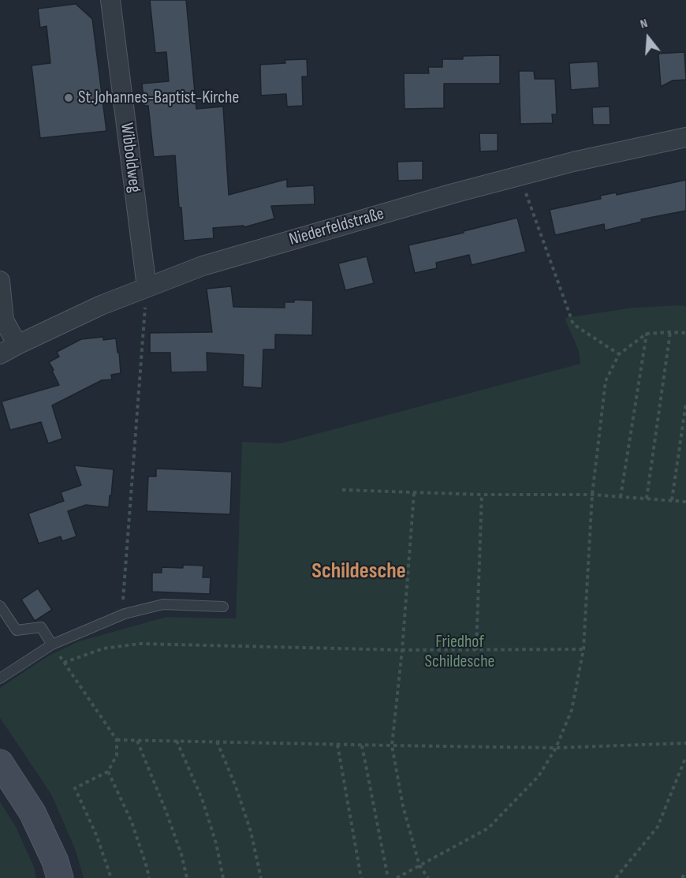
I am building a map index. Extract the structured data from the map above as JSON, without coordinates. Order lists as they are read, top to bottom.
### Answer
{
  "streets": {
    "street": ["Wibboldweg", "Niederfeldstraße"]
  },
  "crossings": [
    ["Wibboldweg", "Niederfeldstraße"]
  ],
  "districts": ["Schildesche"],
  "parks": ["Friedhof Schildesche"],
  "places": ["St.Johannes-Baptist-Kirche"],
  "north": "top"
}
